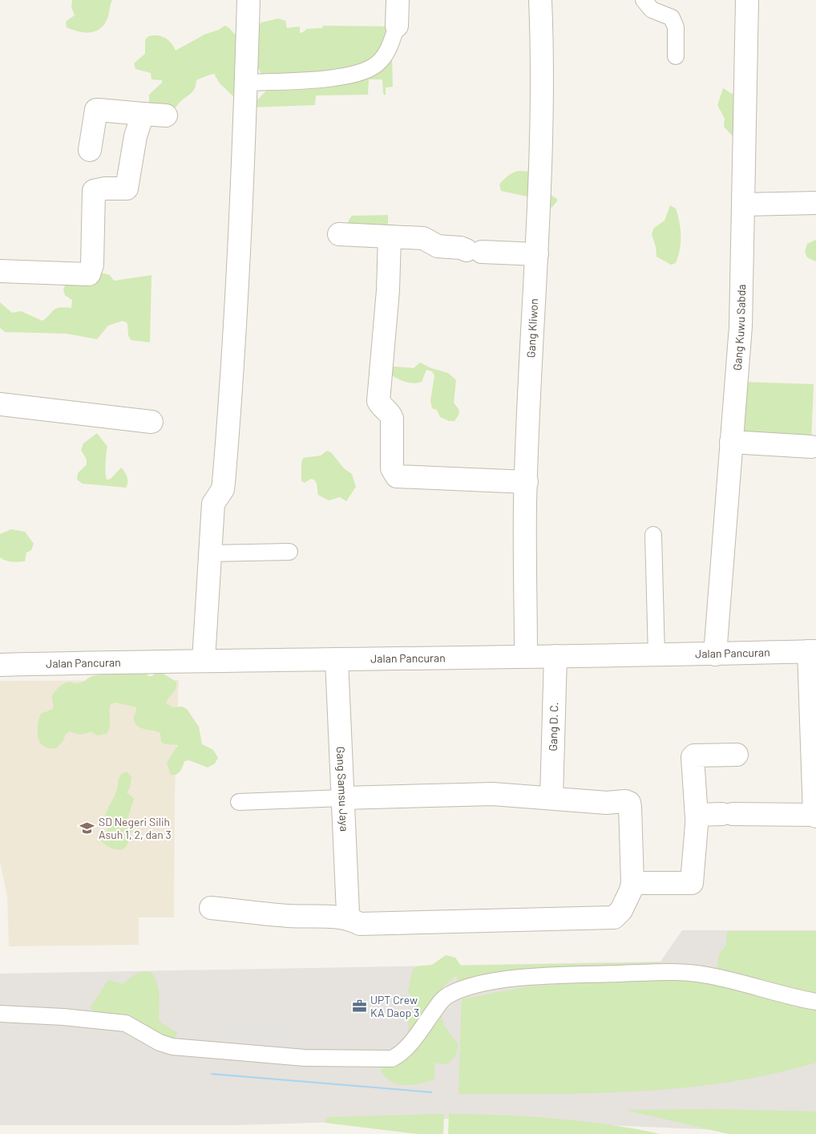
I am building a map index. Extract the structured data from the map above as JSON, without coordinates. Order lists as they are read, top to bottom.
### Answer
{
  "streets": {
    "street": [
      "Gang Kuwu Sabda",
      "Gang Kliwon",
      "Jalan Pancuran",
      "Gang D. C.",
      "Gang Samsu Jaya"
    ]
  },
  "crossings": [
    ["Gang Kuwu Sabda", "Jalan Pancuran"],
    ["Gang Kliwon", "Jalan Pancuran"],
    ["Jalan Pancuran", "Gang D. C."],
    ["Jalan Pancuran", "Gang Samsu Jaya"]
  ],
  "places": {
    "school or university": ["SD Negeri Silih Asuh 1, 2, dan 3"],
    "office": ["UPT Crew KA Daop 3"]
  }
}
